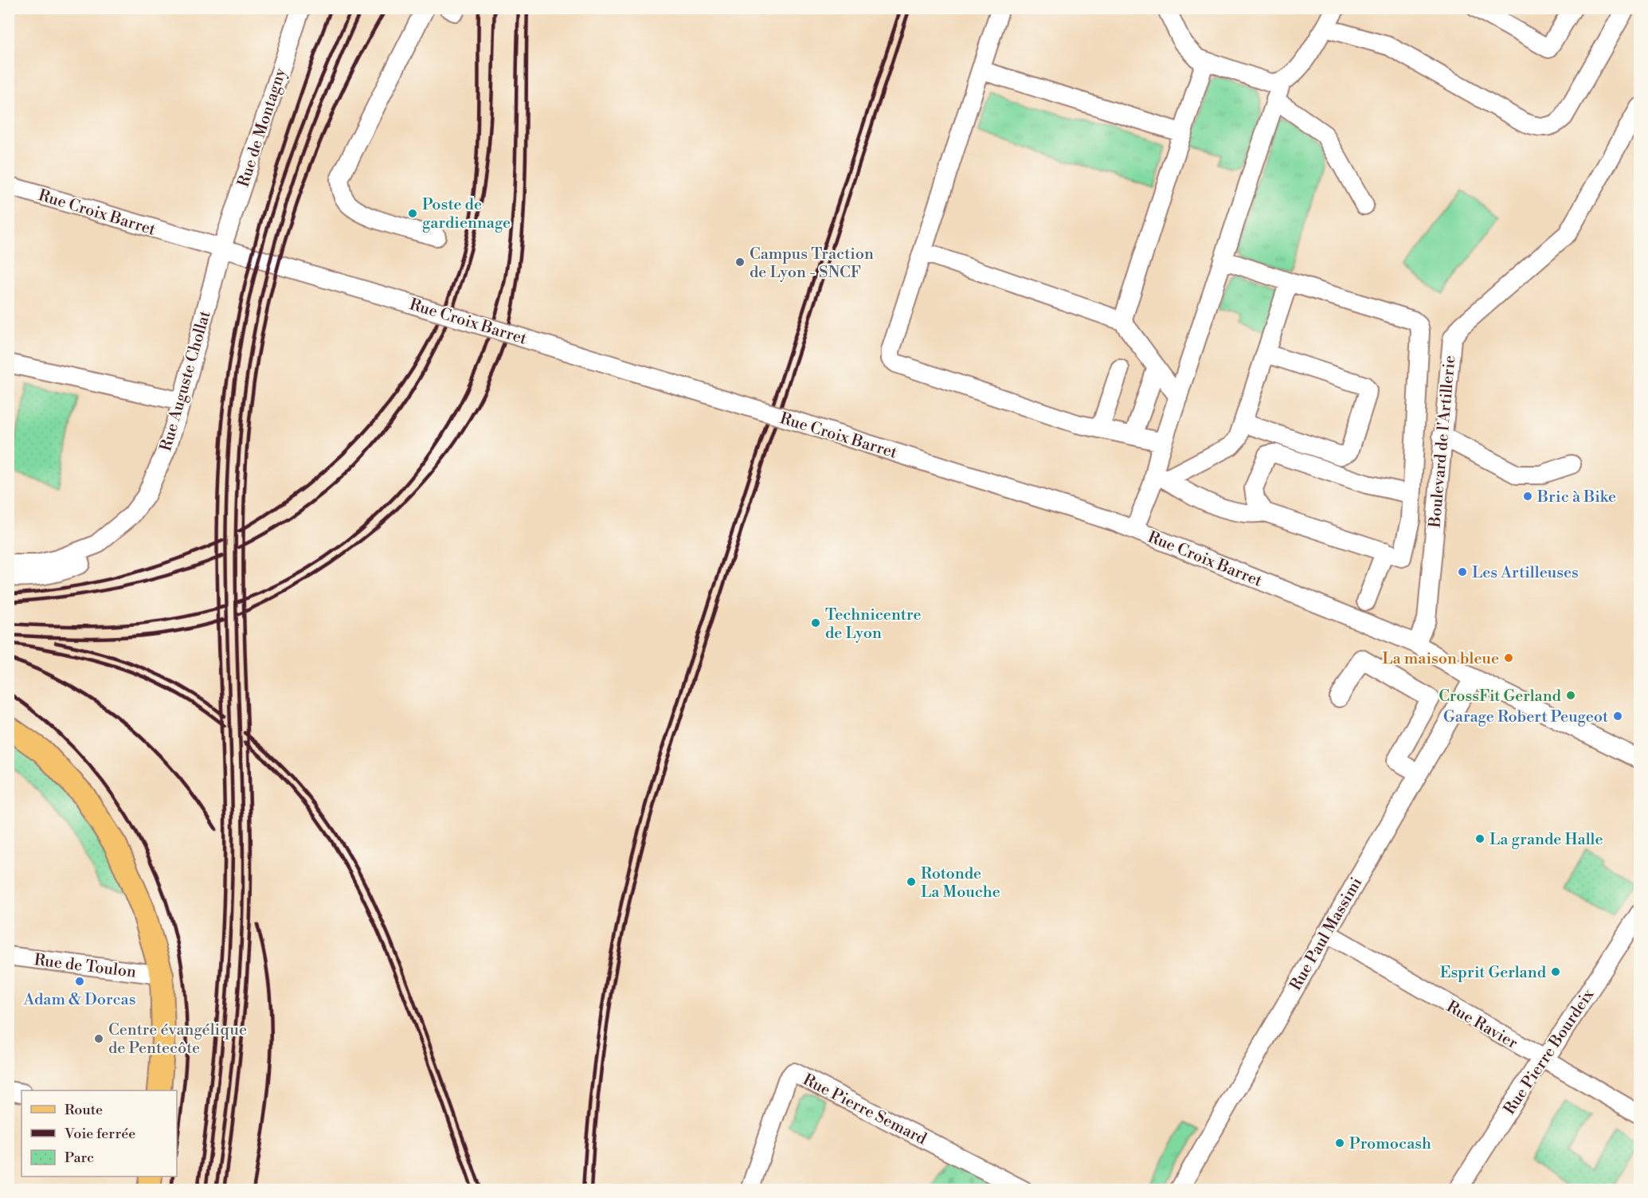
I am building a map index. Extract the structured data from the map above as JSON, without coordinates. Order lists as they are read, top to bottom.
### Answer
{
  "streets": {
    "street": [
      "Rue de Montagny",
      "Rue Croix Barret",
      "Rue Auguste Chollat",
      "Boulevard de l'Artillerie",
      "Rue Paul Massimi",
      "Rue de Toulon",
      "Rue Ravier",
      "Rue Pierre Bourdeix",
      "Rue Pierre Semard"
    ]
  },
  "crossings": [
    ["Rue de Montagny", "Rue Croix Barret"],
    ["Rue de Montagny", "Rue Auguste Chollat"],
    ["Rue Croix Barret", "Rue Auguste Chollat"],
    ["Rue Croix Barret", "Boulevard de l'Artillerie"],
    ["Rue Croix Barret", "Rue Paul Massimi"],
    ["Rue Paul Massimi", "Rue Ravier"],
    ["Rue Ravier", "Rue Pierre Bourdeix"]
  ],
  "places": [
    "Poste de gardiennage",
    "Campus Traction de Lyon - SNCF",
    "Bric à Bike",
    "Les Artilleuses",
    "Technicentre de Lyon",
    "La maison bleue",
    "CrossFit Gerland",
    "Garage Robert Peugeot",
    "La grande Halle",
    "Rotonde La Mouche",
    "Esprit Gerland",
    "Adam & Dorcas",
    "Centre évangélique de Pentecôte",
    "Promocash"
  ],
  "legend": ["Route", "Voie ferrée", "Parc"]
}
